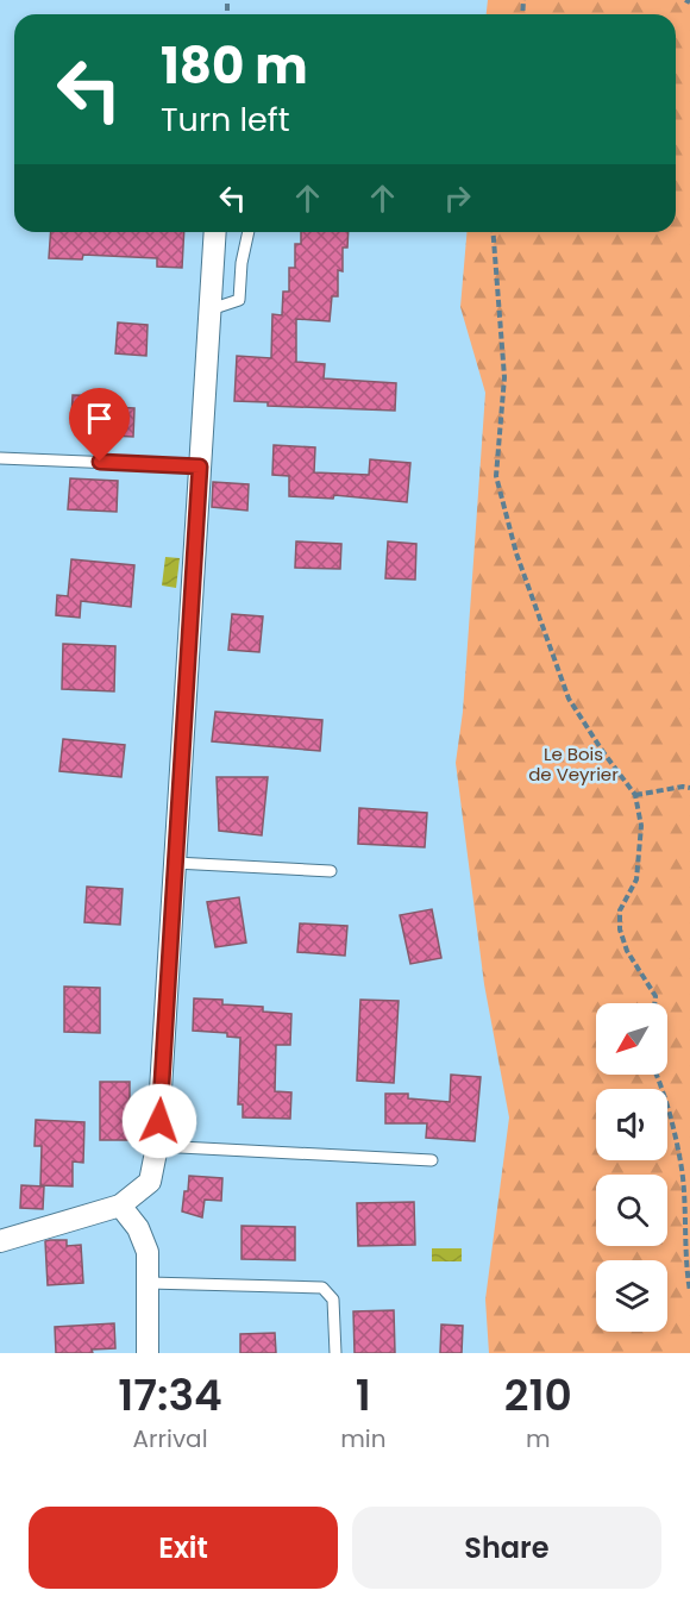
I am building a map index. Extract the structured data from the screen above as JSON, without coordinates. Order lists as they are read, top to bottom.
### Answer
{
  "parks": ["Le Bois de Veyrier"],
  "north": "bottom left",
  "page": {
    "turn": ["180 m", "Turn left"],
    "eta": [
      "17:34",
      "Arrival",
      "1",
      "min",
      "210",
      "m"
    ],
    "buttons": ["Exit", "Share"]
  }
}
